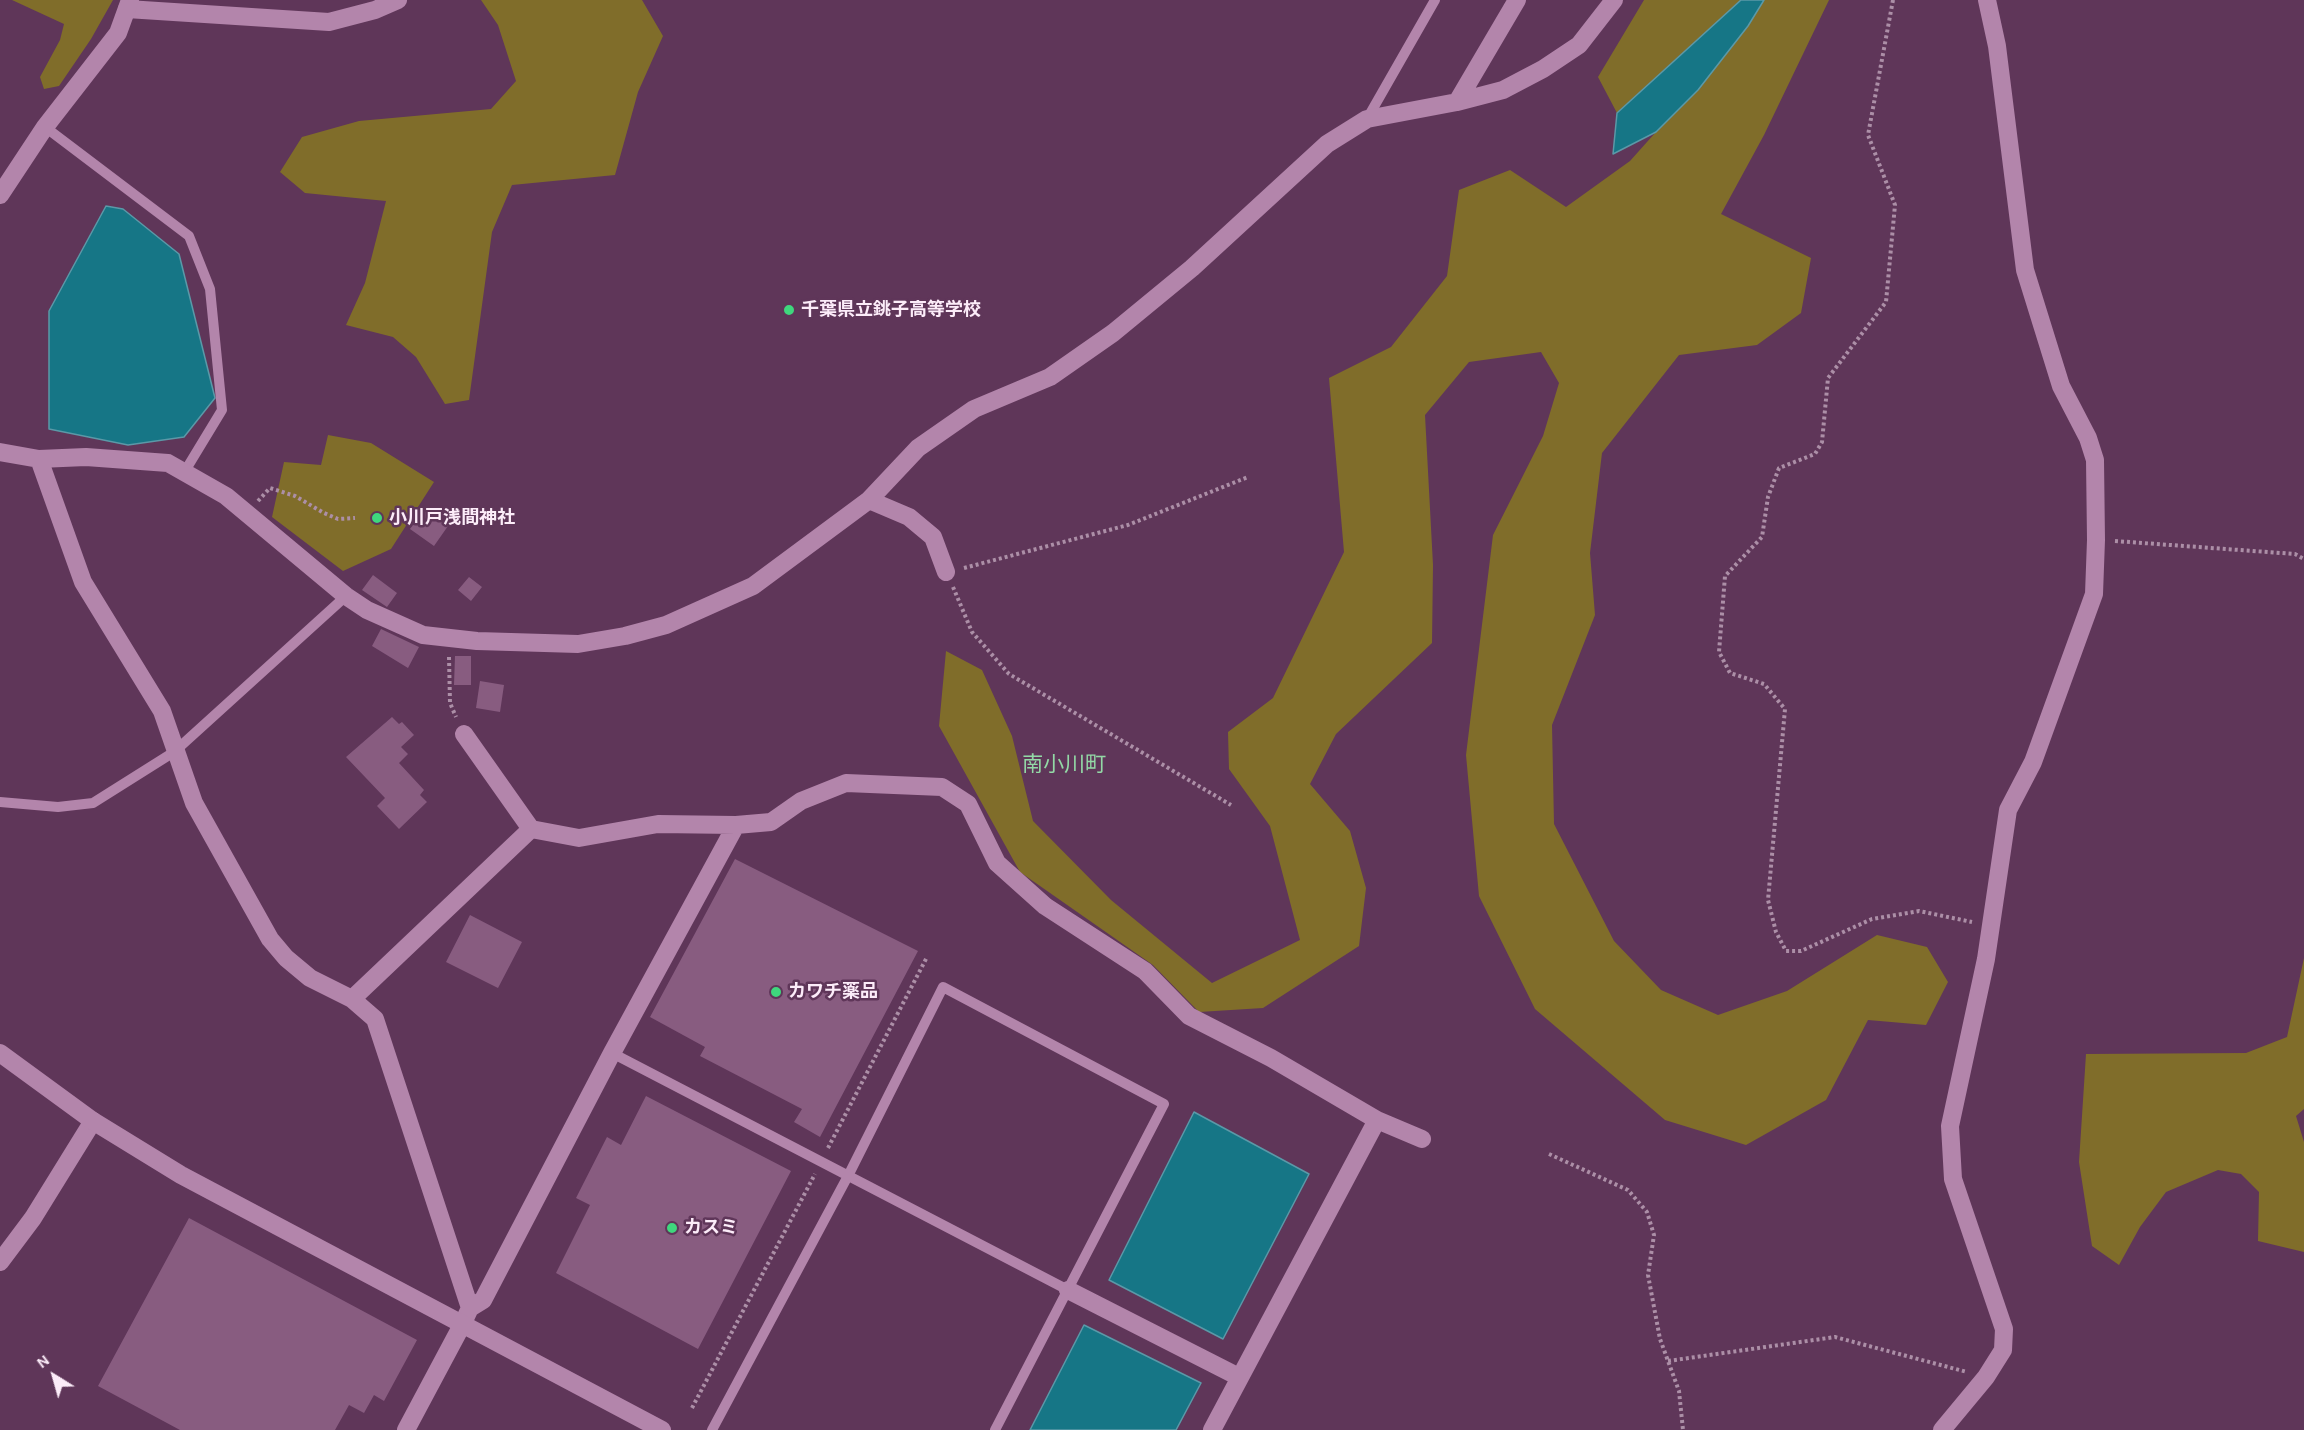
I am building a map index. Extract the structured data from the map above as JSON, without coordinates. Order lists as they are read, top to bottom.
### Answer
{
  "districts": ["南小川町"],
  "places": [
    "千葉県立銚子高等学校",
    "小川戸浅間神社",
    "カワチ薬品",
    "カスミ"
  ],
  "north": "top left"
}
